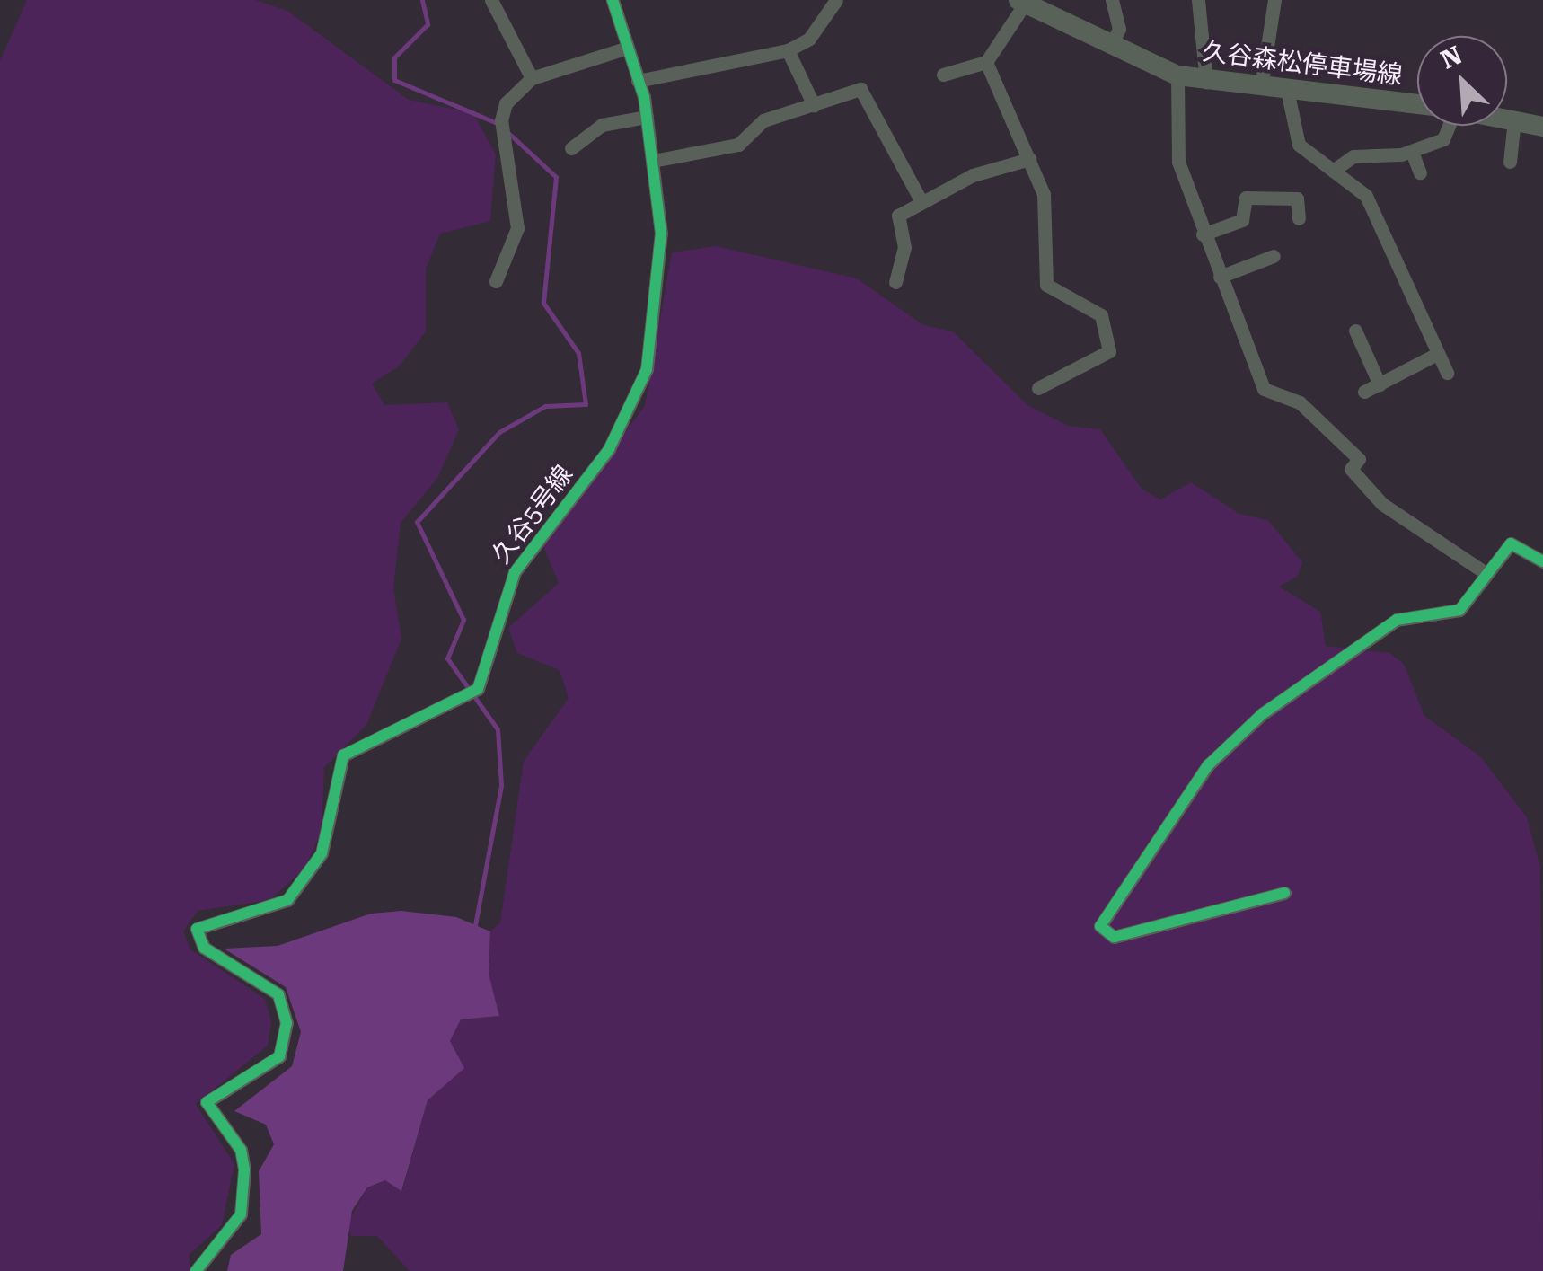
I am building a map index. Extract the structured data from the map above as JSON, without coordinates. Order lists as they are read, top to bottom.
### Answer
{
  "streets": {
    "main road": ["久谷森松停車場線"],
    "street": ["久谷5号線"]
  },
  "north": "top left"
}
